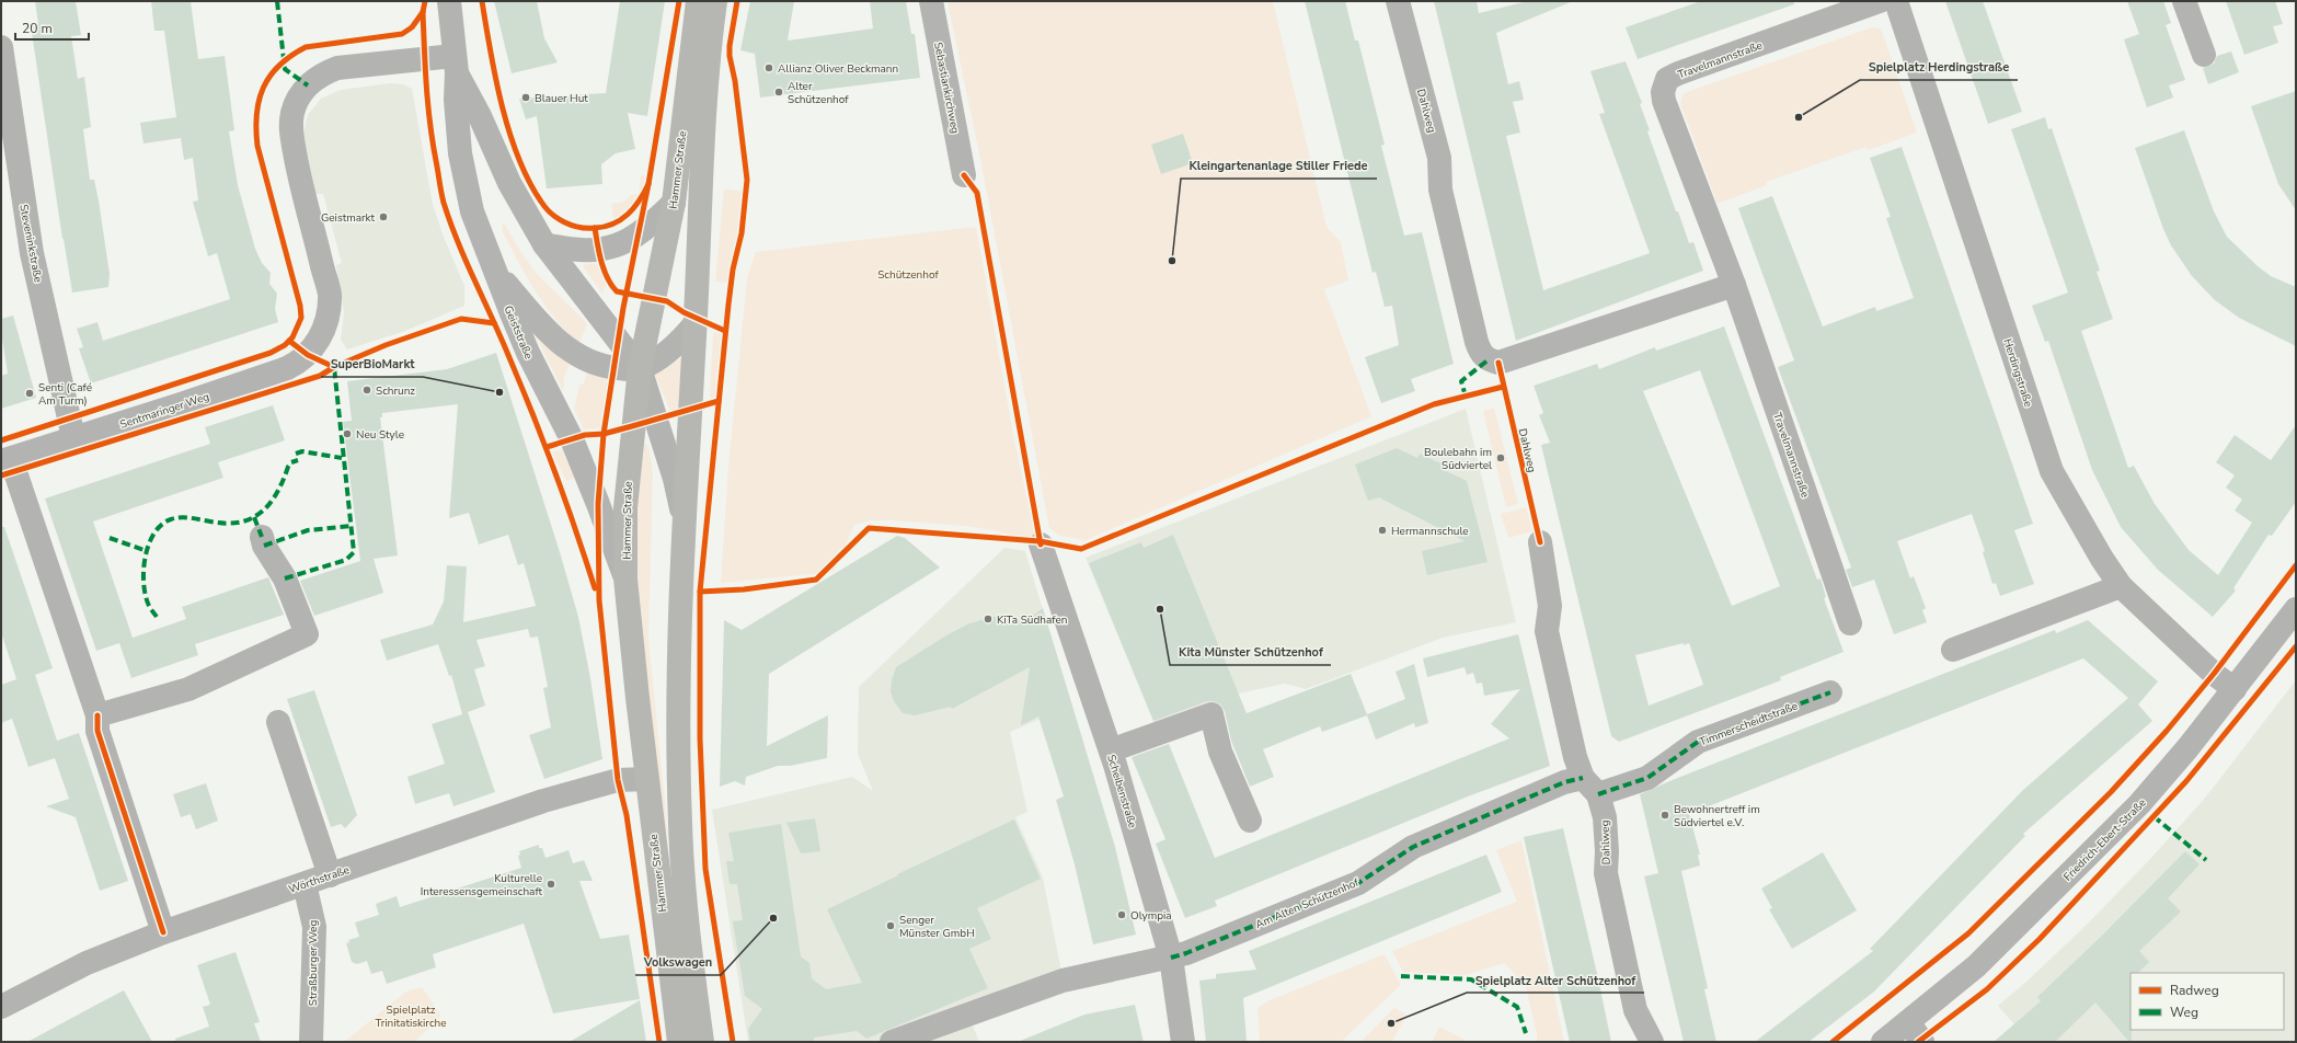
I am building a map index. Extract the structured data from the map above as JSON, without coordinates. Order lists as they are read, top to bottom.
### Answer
{
  "streets": {
    "main road": ["Hammer Straße"],
    "street": [
      "Travelmannstraße",
      "Sebastiankirchweg",
      "Dahlweg",
      "Steveninkstraße",
      "Geiststraße",
      "Herdingstraße",
      "Sentmaringer Weg",
      "Timmerscheidtstraße",
      "Scheibenstraße",
      "Friedrich-Ebert-Straße",
      "Wörthstraße",
      "Am Alten Schützenhof",
      "Straßburger Weg"
    ]
  },
  "crossings": [
    ["Travelmannstraße", "Dahlweg"],
    ["Dahlweg", "Timmerscheidtstraße"],
    ["Dahlweg", "Am Alten Schützenhof"],
    ["Hammer Straße", "Geiststraße"],
    ["Hammer Straße", "Wörthstraße"],
    ["Steveninkstraße", "Sentmaringer Weg"],
    ["Geiststraße", "Sentmaringer Weg"],
    ["Herdingstraße", "Friedrich-Ebert-Straße"],
    ["Sentmaringer Weg", "Wörthstraße"],
    ["Timmerscheidtstraße", "Am Alten Schützenhof"],
    ["Scheibenstraße", "Am Alten Schützenhof"],
    ["Wörthstraße", "Straßburger Weg"]
  ],
  "parks": ["Schützenhof", "Spielplatz Trinitatiskirche"],
  "places": [
    "Allianz Oliver Beckmann",
    "Alter Schützenhof",
    "Blauer Hut",
    "Spielplatz Herdingstraße",
    "Geistmarkt",
    "Kleingartenanlage Stiller Friede",
    "Schrunz",
    "SuperBioMarkt",
    "Senti (Café Am Turm)",
    "Neu Style",
    "Boulebahn im Südviertel",
    "Hermannschule",
    "Kita Münster Schützenhof",
    "KiTa Südhafen",
    "Bewohnertreff im Südviertel e.V.",
    "Kulturelle Interessensgemeinschaft",
    "Olympia",
    "Volkswagen",
    "Senger Münster GmbH",
    "Spielplatz Alter Schützenhof"
  ],
  "legend": ["Radweg", "Weg"],
  "scale_bar": "20 m"
}
